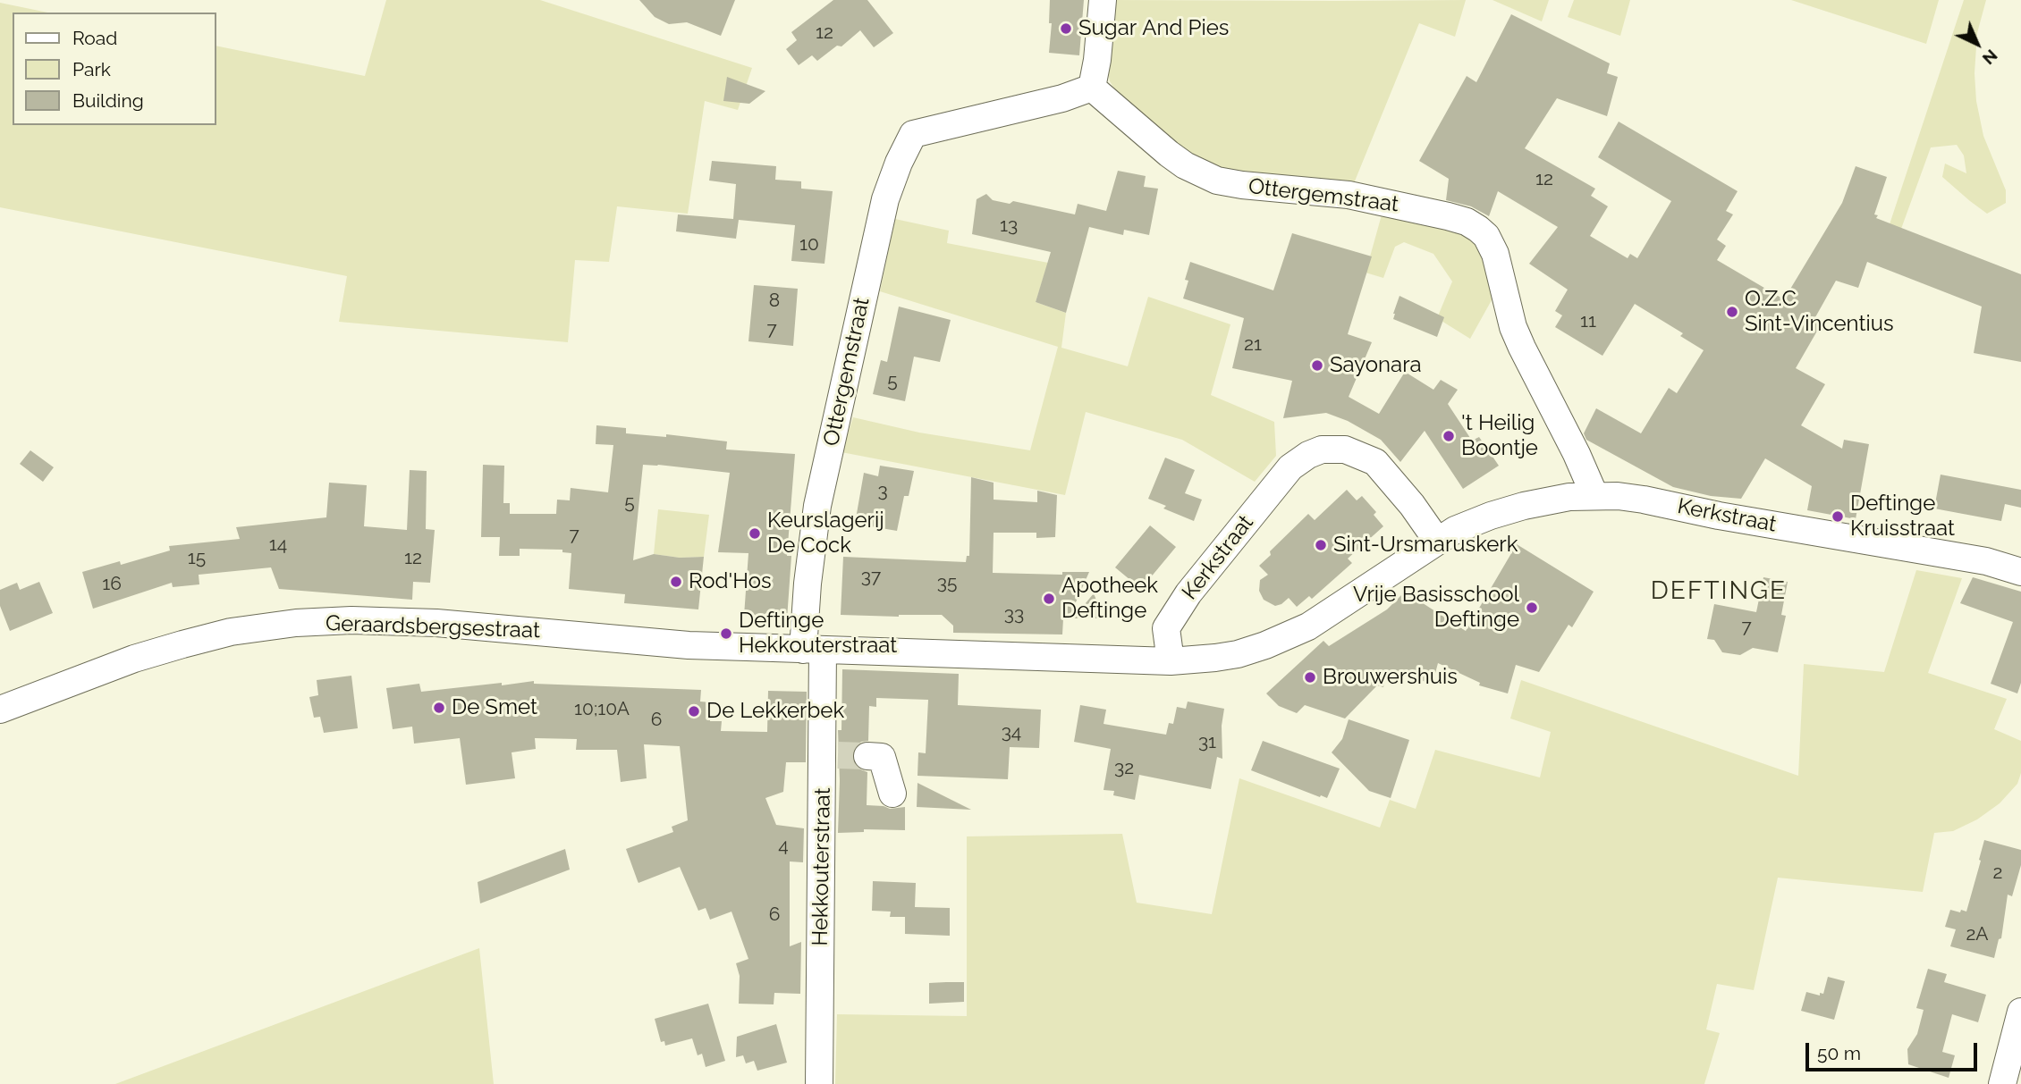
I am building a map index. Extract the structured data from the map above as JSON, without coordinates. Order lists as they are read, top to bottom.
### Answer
{
  "streets": {
    "street": [
      "Ottergemstraat",
      "Kerkstraat",
      "Geraardsbergsestraat",
      "Hekkouterstraat"
    ]
  },
  "crossings": [
    ["Ottergemstraat", "Kerkstraat"],
    ["Ottergemstraat", "Geraardsbergsestraat"],
    ["Ottergemstraat", "Hekkouterstraat"],
    ["Kerkstraat", "Geraardsbergsestraat"],
    ["Kerkstraat", "Hekkouterstraat"],
    ["Geraardsbergsestraat", "Hekkouterstraat"]
  ],
  "districts": ["DEFTINGE"],
  "places": [
    "Sugar And Pies",
    "O.Z.C Sint-Vincentius",
    "Sayonara",
    "'t Heilig Boontje",
    "Deftinge Kruisstraat",
    "Keurslagerij De Cock",
    "Sint-Ursmaruskerk",
    "Rod'Hos",
    "Apotheek Deftinge",
    "Vrije Basisschool Deftinge",
    "Deftinge Hekkouterstraat",
    "Brouwershuis",
    "De Smet",
    "De Lekkerbek"
  ],
  "house_numbers": [
    "12",
    "12",
    "13",
    "10",
    "8",
    "11",
    "7",
    "21",
    "5",
    "3",
    "5",
    "7",
    "14",
    "15",
    "12",
    "37",
    "35",
    "16",
    "33",
    "7",
    "10;10A",
    "6",
    "34",
    "31",
    "32",
    "4",
    "2",
    "6",
    "2A"
  ],
  "legend": ["Road", "Park", "Building"],
  "scale_bar": "50 m",
  "north": "bottom right"
}
